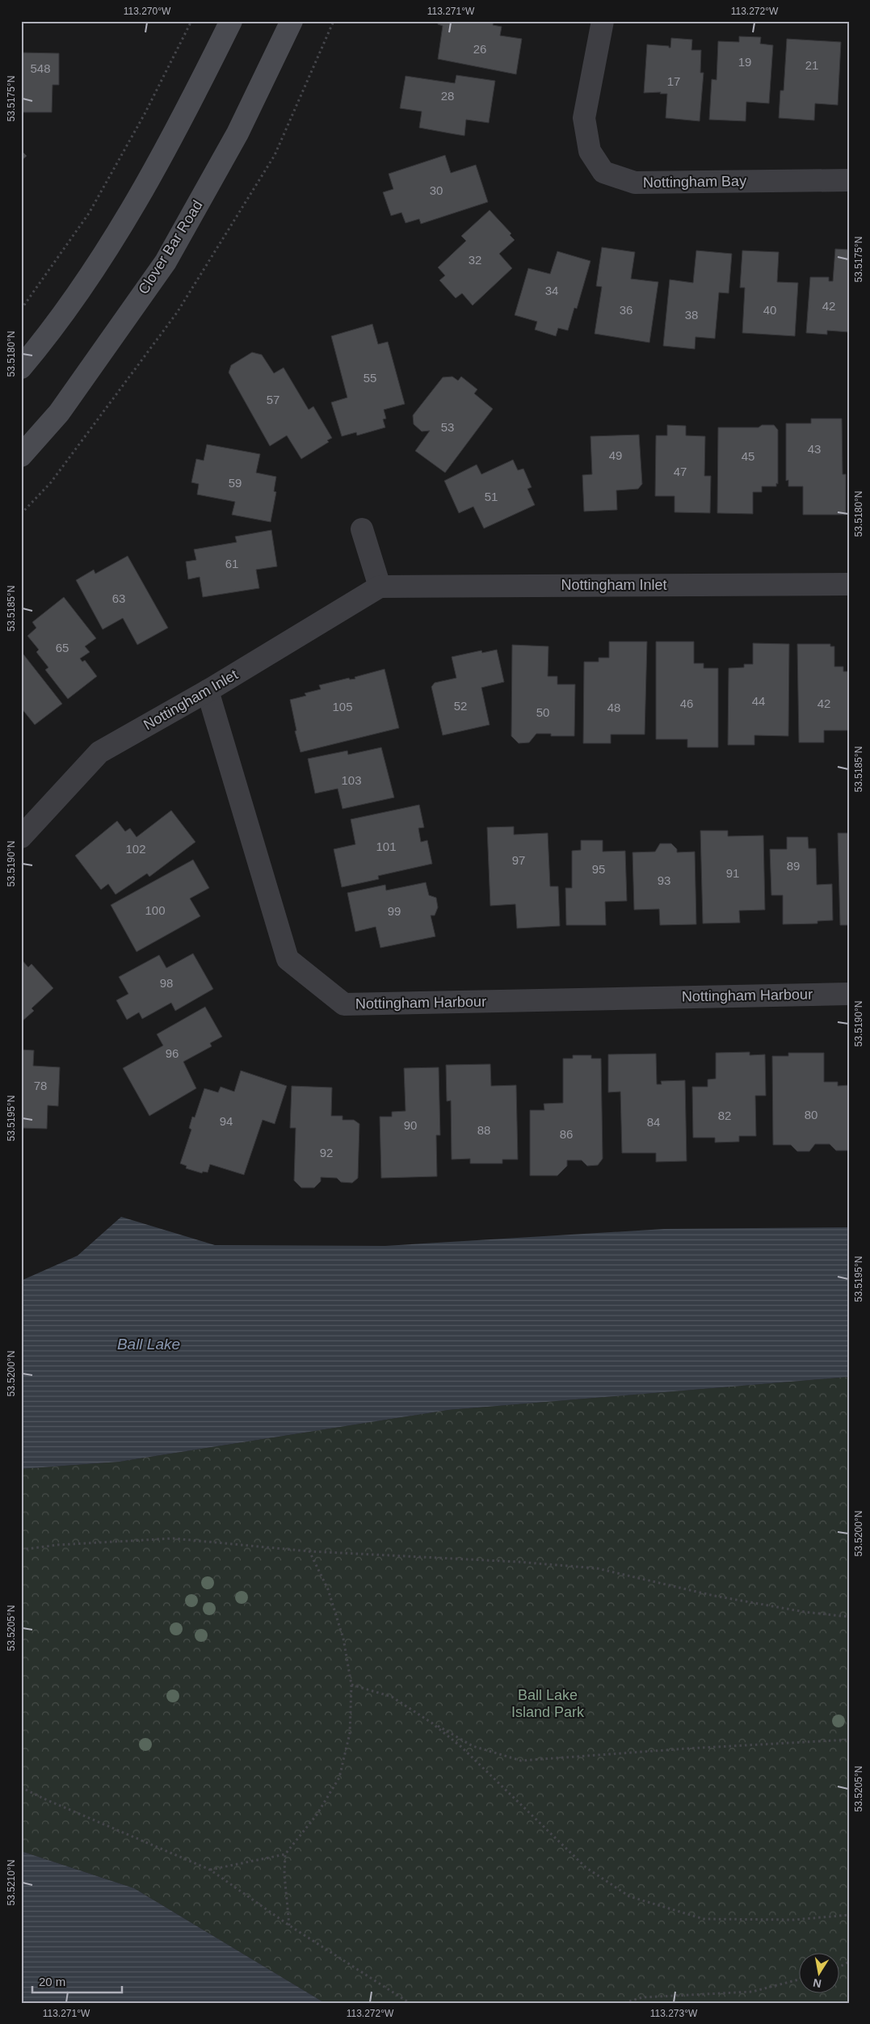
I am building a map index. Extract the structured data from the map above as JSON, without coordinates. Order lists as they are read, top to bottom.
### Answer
{
  "streets": {
    "main road": ["Clover Bar Road"],
    "street": ["Nottingham Bay", "Nottingham Inlet", "Nottingham Harbour"]
  },
  "crossings": [
    ["Nottingham Inlet", "Nottingham Harbour"]
  ],
  "water": ["Ball Lake"],
  "parks": ["Ball Lake Island Park"],
  "house_numbers": [
    "26",
    "19",
    "21",
    "548",
    "17",
    "28",
    "30",
    "32",
    "34",
    "42",
    "36",
    "40",
    "38",
    "55",
    "57",
    "53",
    "43",
    "49",
    "45",
    "47",
    "59",
    "51",
    "61",
    "63",
    "65",
    "44",
    "46",
    "42",
    "52",
    "105",
    "48",
    "50",
    "103",
    "101",
    "102",
    "97",
    "89",
    "95",
    "91",
    "93",
    "100",
    "99",
    "98",
    "96",
    "78",
    "80",
    "82",
    "94",
    "84",
    "90",
    "88",
    "86",
    "92"
  ],
  "scale_bar": "20 m",
  "north": "bottom",
  "coordinates": [
    "113.270°W",
    "113.271°W",
    "113.272°W",
    "53.5175°N",
    "53.5180°N",
    "53.5185°N",
    "53.5190°N",
    "53.5195°N",
    "53.5200°N",
    "53.5205°N",
    "53.5210°N",
    "113.273°W"
  ]
}
